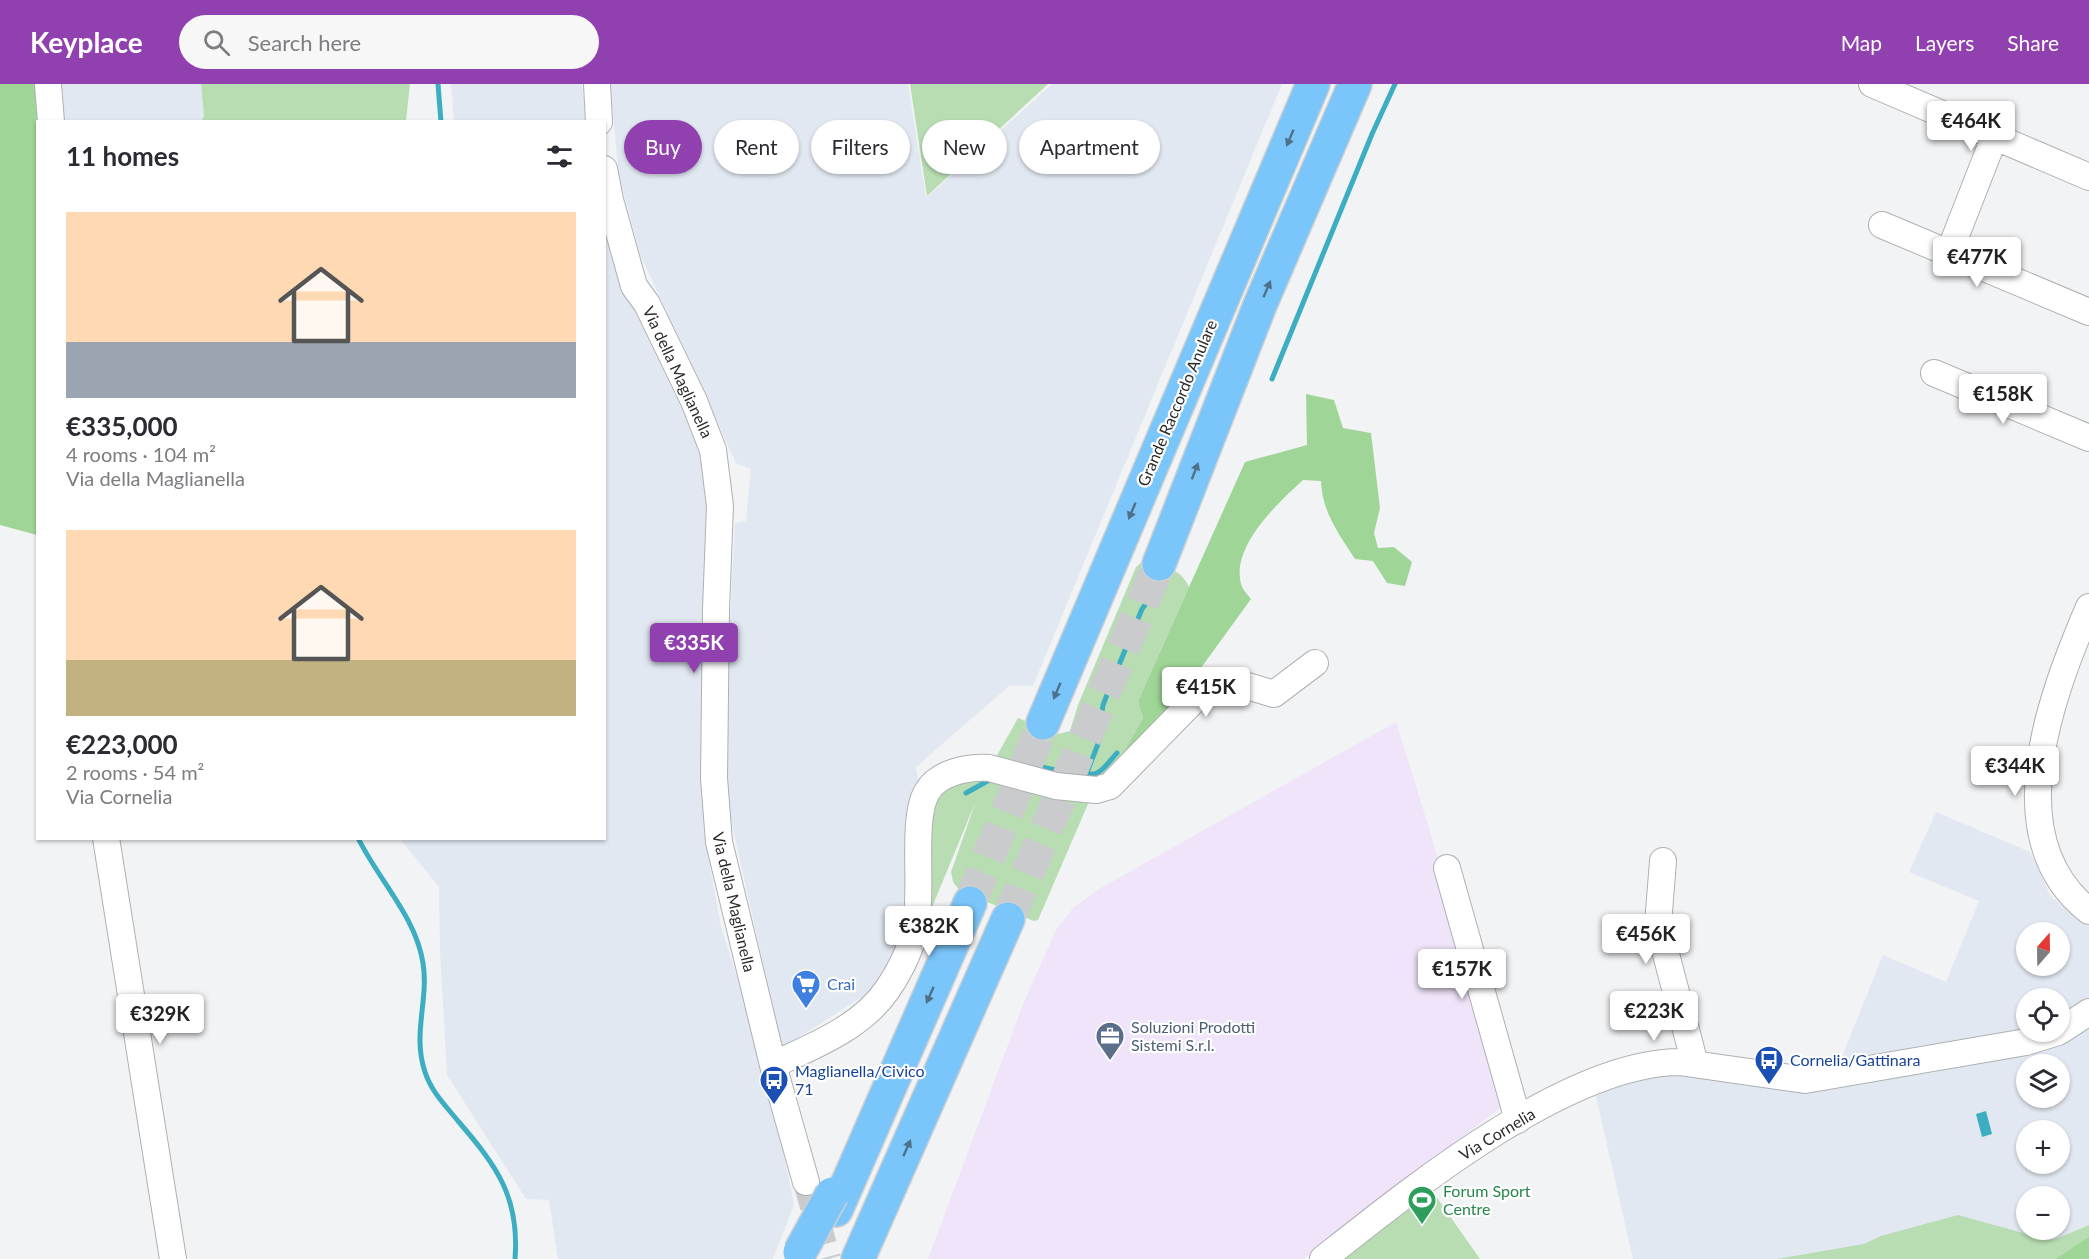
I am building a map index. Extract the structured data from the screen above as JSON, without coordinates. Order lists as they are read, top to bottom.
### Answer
{
  "streets": {
    "highway": ["Grande Raccordo Anulare"],
    "street": ["Via della Maglianella", "Via Cornelia"]
  },
  "places": {
    "supermarket": ["Crai"],
    "office": ["Soluzioni Prodotti Sistemi S.r.l."],
    "bus stop": ["Cornelia/Gattinara", "Maglianella/Civico 71"],
    "sports": ["Forum Sport Centre"]
  },
  "north": "top",
  "page": {
    "header": "Keyplace",
    "search": "Search here",
    "nav": ["Map", "Layers", "Share"],
    "price": [
      "€464K",
      "€477K",
      "€158K",
      "€335K",
      "€415K",
      "€344K",
      "€382K",
      "€456K",
      "€157K",
      "€223K",
      "€329K"
    ],
    "chip": [
      "Buy",
      "Rent",
      "Filters",
      "New",
      "Apartment"
    ],
    "heading": "11 homes",
    "list": [
      {
        "name": "€335,000",
        "note": "4 rooms · 104 m² · Via della Maglianella"
      },
      {
        "name": "€223,000",
        "note": "2 rooms · 54 m² · Via Cornelia"
      }
    ],
    "map_buttons": ["+", "−"]
  }
}
